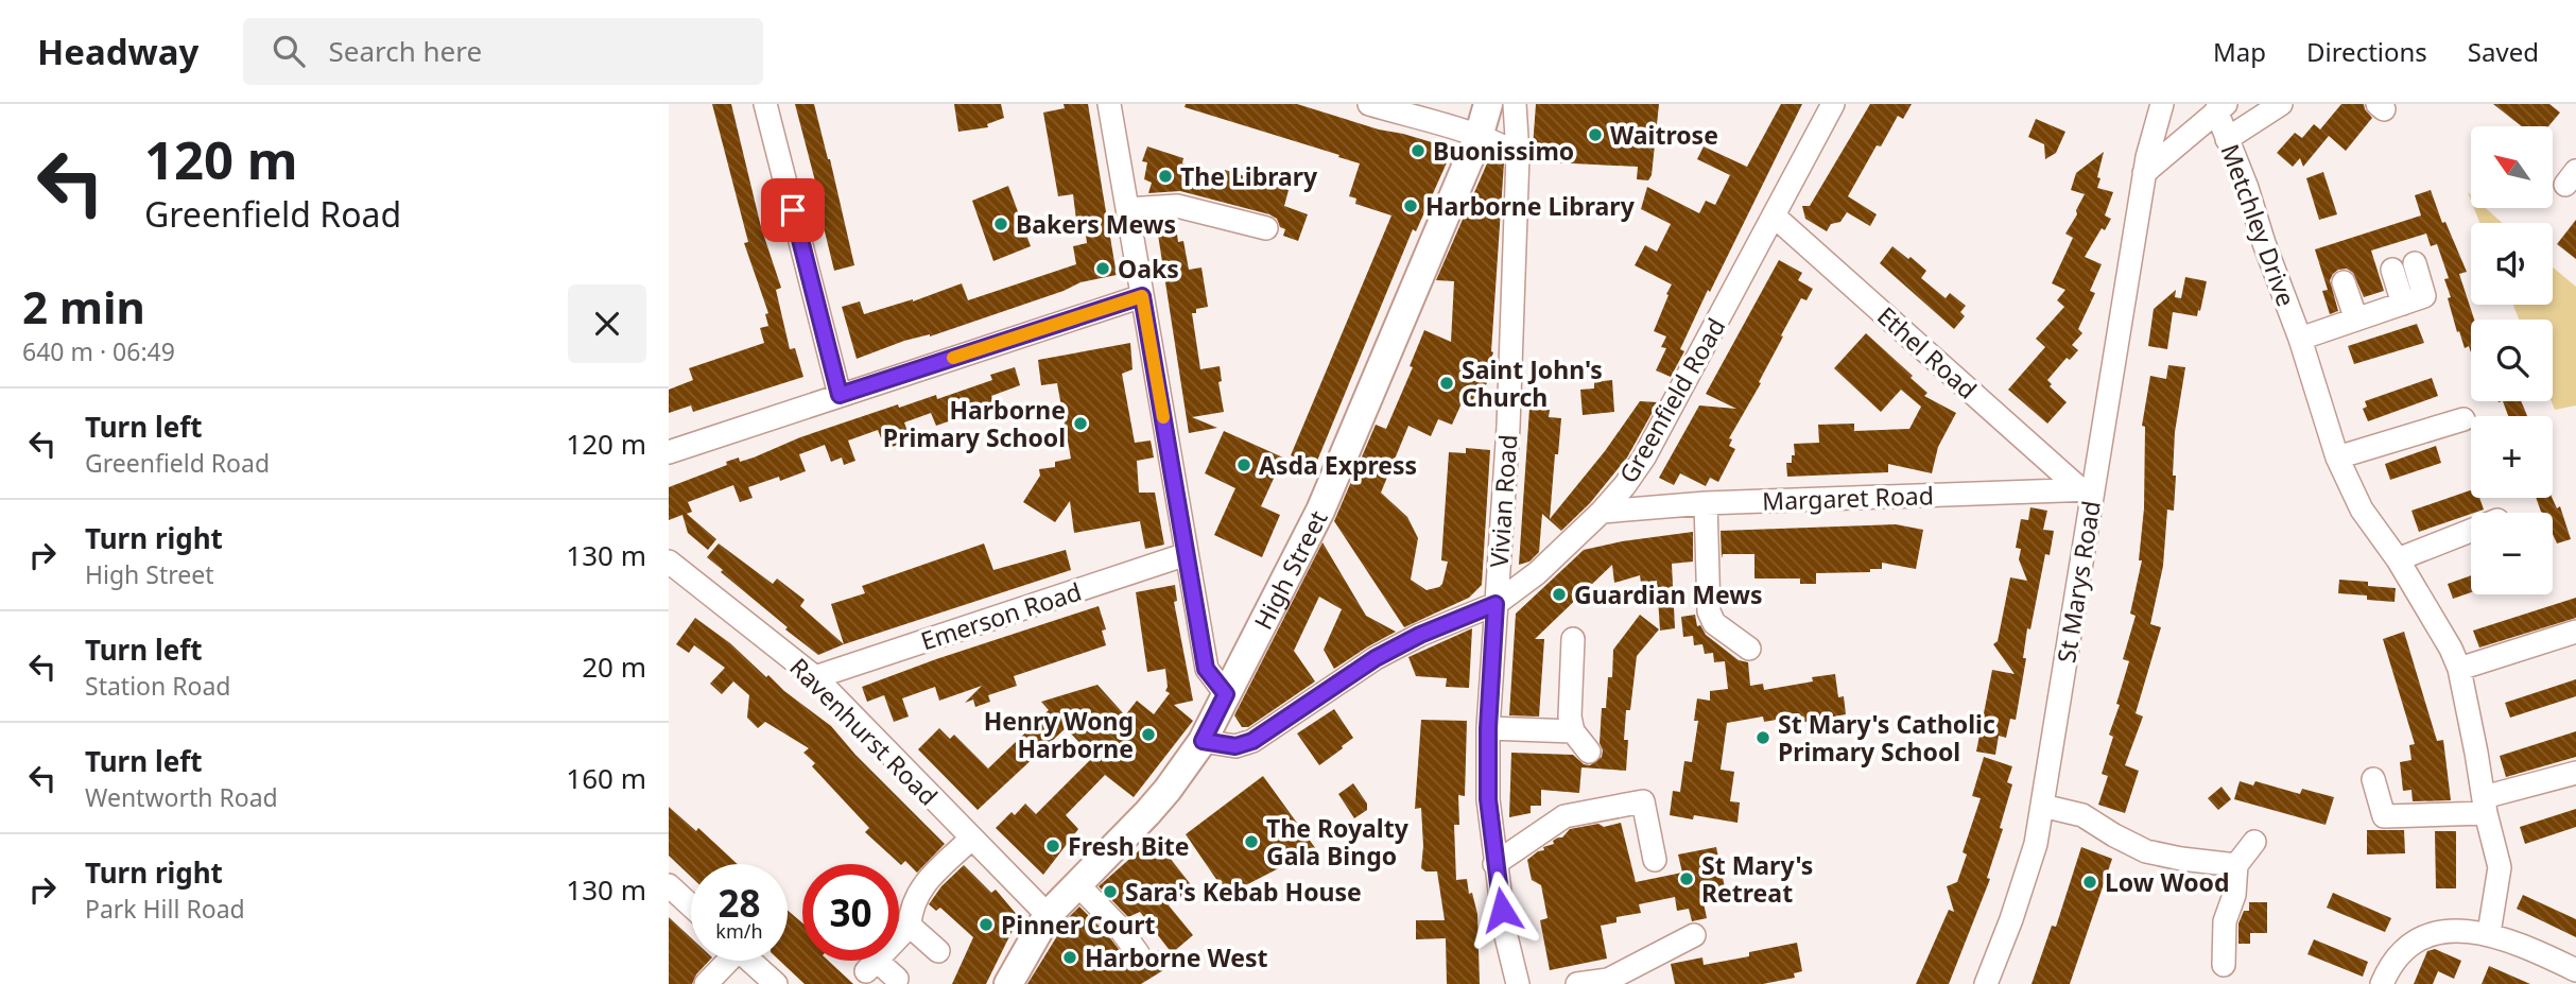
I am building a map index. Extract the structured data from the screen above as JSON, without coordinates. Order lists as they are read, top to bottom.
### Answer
{
  "streets": {
    "main road": ["High Street"],
    "street": [
      "Metchley Drive",
      "Ethel Road",
      "Greenfield Road",
      "Margaret Road",
      "Vivian Road",
      "St Marys Road",
      "Emerson Road",
      "Ravenhurst Road"
    ]
  },
  "crossings": [
    ["Ethel Road", "Greenfield Road"],
    ["Ethel Road", "Margaret Road"],
    ["Ethel Road", "St Marys Road"],
    ["Greenfield Road", "Margaret Road"],
    ["Greenfield Road", "Vivian Road"],
    ["Greenfield Road", "High Street"],
    ["Margaret Road", "St Marys Road"],
    ["High Street", "Ravenhurst Road"],
    ["Emerson Road", "Ravenhurst Road"]
  ],
  "places": [
    "Waitrose",
    "Buonissimo",
    "The Library",
    "Harborne Library",
    "Bakers Mews",
    "Oaks",
    "Saint John's Church",
    "Harborne Primary School",
    "Asda Express",
    "Guardian Mews",
    "Henry Wong Harborne",
    "St Mary's Catholic Primary School",
    "The Royalty Gala Bingo",
    "Fresh Bite",
    "St Mary's Retreat",
    "Low Wood",
    "Sara's Kebab House",
    "Pinner Court",
    "Harborne West"
  ],
  "north": "top left",
  "page": {
    "header": "Headway",
    "search": "Search here",
    "nav": ["Map", "Directions", "Saved"],
    "turn": ["120 m", "Greenfield Road"],
    "map_buttons": ["+", "−"],
    "heading": ["2 min", "640 m · 06:49"],
    "list": [
      {
        "name": "Turn left",
        "note": "Greenfield Road",
        "value": "120 m"
      },
      {
        "name": "Turn right",
        "note": "High Street",
        "value": "130 m"
      },
      {
        "name": "Turn left",
        "note": "Station Road",
        "value": "20 m"
      },
      {
        "name": "Turn left",
        "note": "Wentworth Road",
        "value": "160 m"
      },
      {
        "name": "Turn right",
        "note": "Park Hill Road",
        "value": "130 m"
      }
    ],
    "speed": "28 km/h",
    "limit": "30"
  }
}
